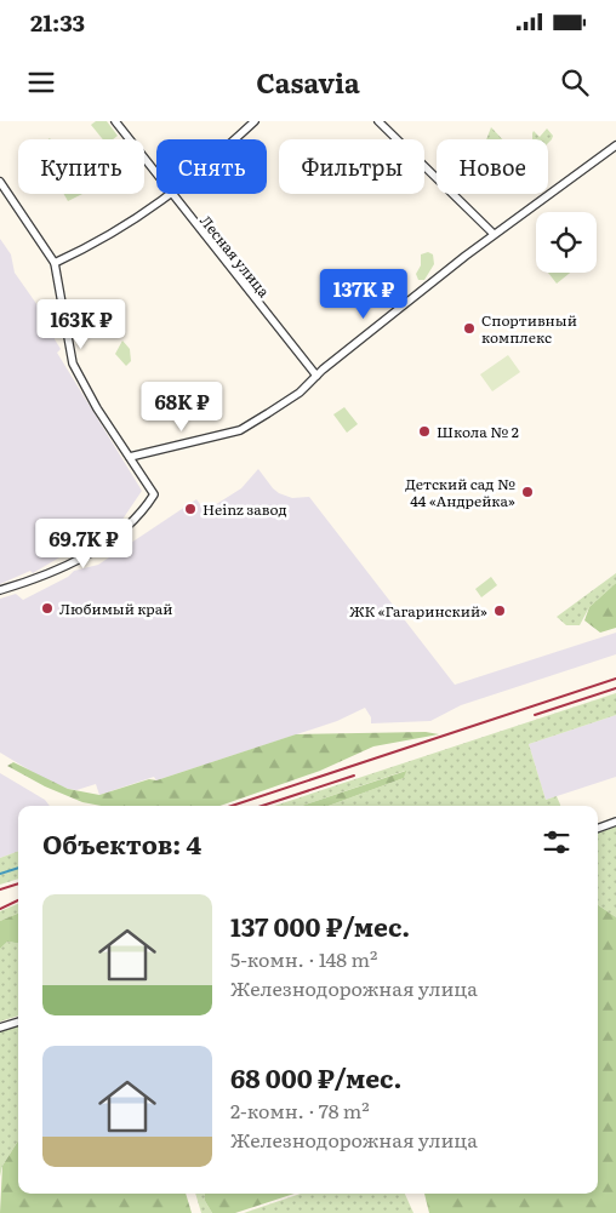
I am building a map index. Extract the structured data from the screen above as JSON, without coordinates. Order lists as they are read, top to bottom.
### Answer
{
  "streets": {
    "street": ["Лесная улица"]
  },
  "places": [
    "Спортивный комплекс",
    "Школа № 2",
    "Детский сад № 44 «Андрейка»",
    "Heinz завод",
    "Любимый край",
    "ЖК «Гагаринский»"
  ],
  "page": {
    "status": "21:33",
    "header": "Casavia",
    "chip": [
      "Купить",
      "Снять",
      "Фильтры",
      "Новое"
    ],
    "price": [
      "137K ₽",
      "163K ₽",
      "68K ₽",
      "69.7K ₽"
    ],
    "heading": "Объектов: 4",
    "list": [
      {
        "name": "137 000 ₽/мес.",
        "note": "5-комн. · 148 m² · Железнодорожная улица"
      },
      {
        "name": "68 000 ₽/мес.",
        "note": "2-комн. · 78 m² · Железнодорожная улица"
      }
    ]
  }
}
